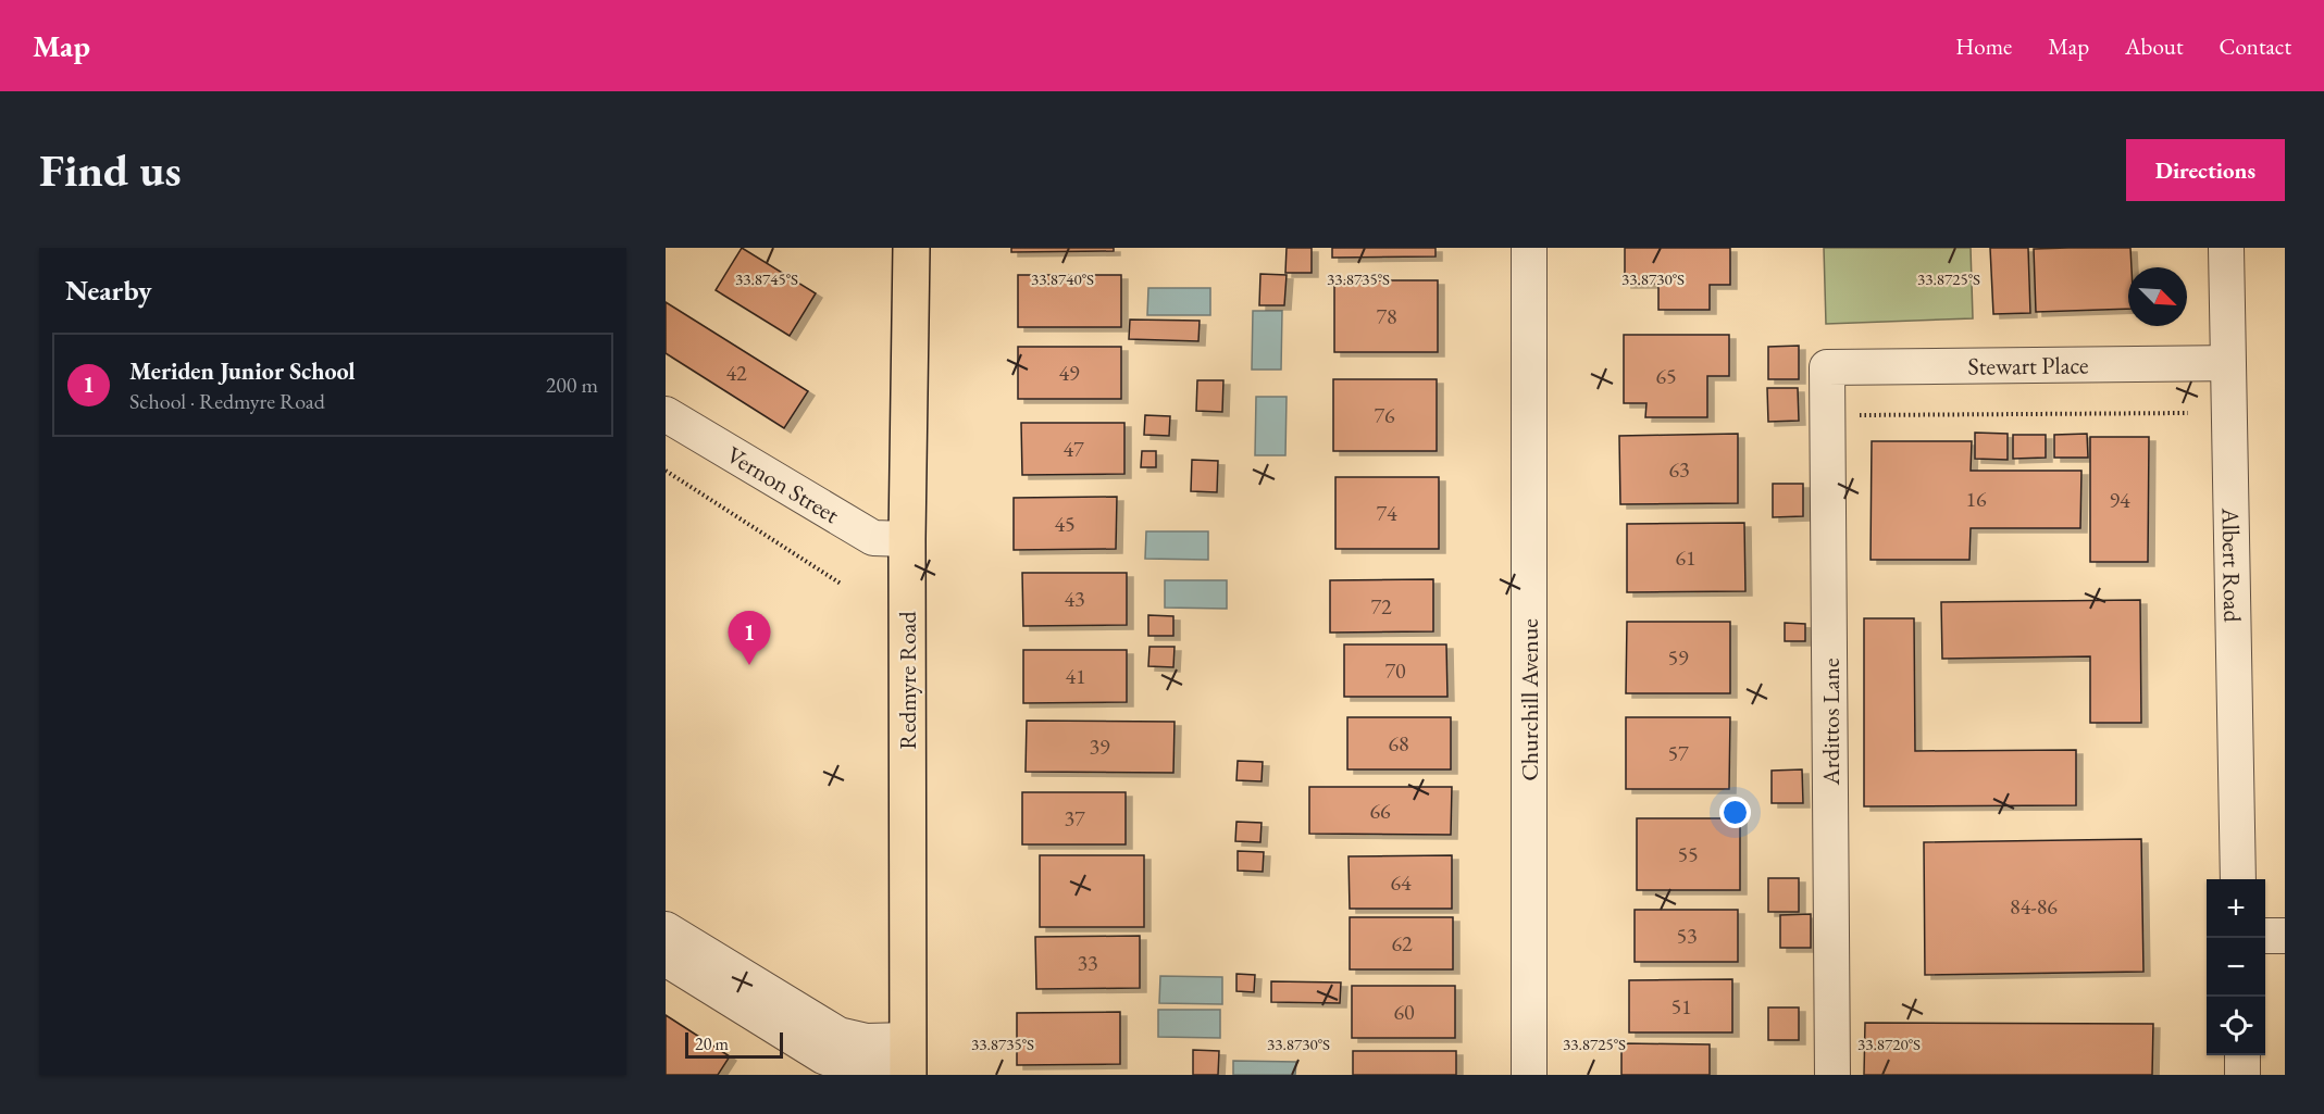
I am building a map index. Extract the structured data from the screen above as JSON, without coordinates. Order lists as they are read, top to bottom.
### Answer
{
  "streets": {
    "main road": ["Redmyre Road"],
    "street": [
      "Stewart Place",
      "Vernon Street",
      "Albert Road",
      "Churchill Avenue",
      "Ardittos Lane"
    ]
  },
  "crossings": [
    ["Stewart Place", "Albert Road"],
    ["Stewart Place", "Ardittos Lane"],
    ["Vernon Street", "Redmyre Road"]
  ],
  "house_numbers": [
    "78",
    "42",
    "49",
    "65",
    "76",
    "47",
    "63",
    "16",
    "94",
    "74",
    "45",
    "61",
    "43",
    "72",
    "59",
    "70",
    "41",
    "68",
    "39",
    "57",
    "66",
    "37",
    "55",
    "64",
    "84-86",
    "53",
    "62",
    "33",
    "51",
    "60"
  ],
  "scale_bar": "20 m",
  "north": "bottom right",
  "page": {
    "header": "Map",
    "nav": [
      "Home",
      "Map",
      "About",
      "Contact"
    ],
    "buttons": "Directions",
    "title": "Find us",
    "heading": "Nearby",
    "list": [
      {
        "mark": "1",
        "name": "Meriden Junior School",
        "note": "School · Redmyre Road",
        "value": "200 m"
      }
    ],
    "pins": "1",
    "map_buttons": ["+", "−"],
    "scale": "20 m"
  },
  "coordinates": [
    "33.8745°S",
    "33.8740°S",
    "33.8735°S",
    "33.8730°S",
    "33.8725°S",
    "33.8720°S"
  ]
}
